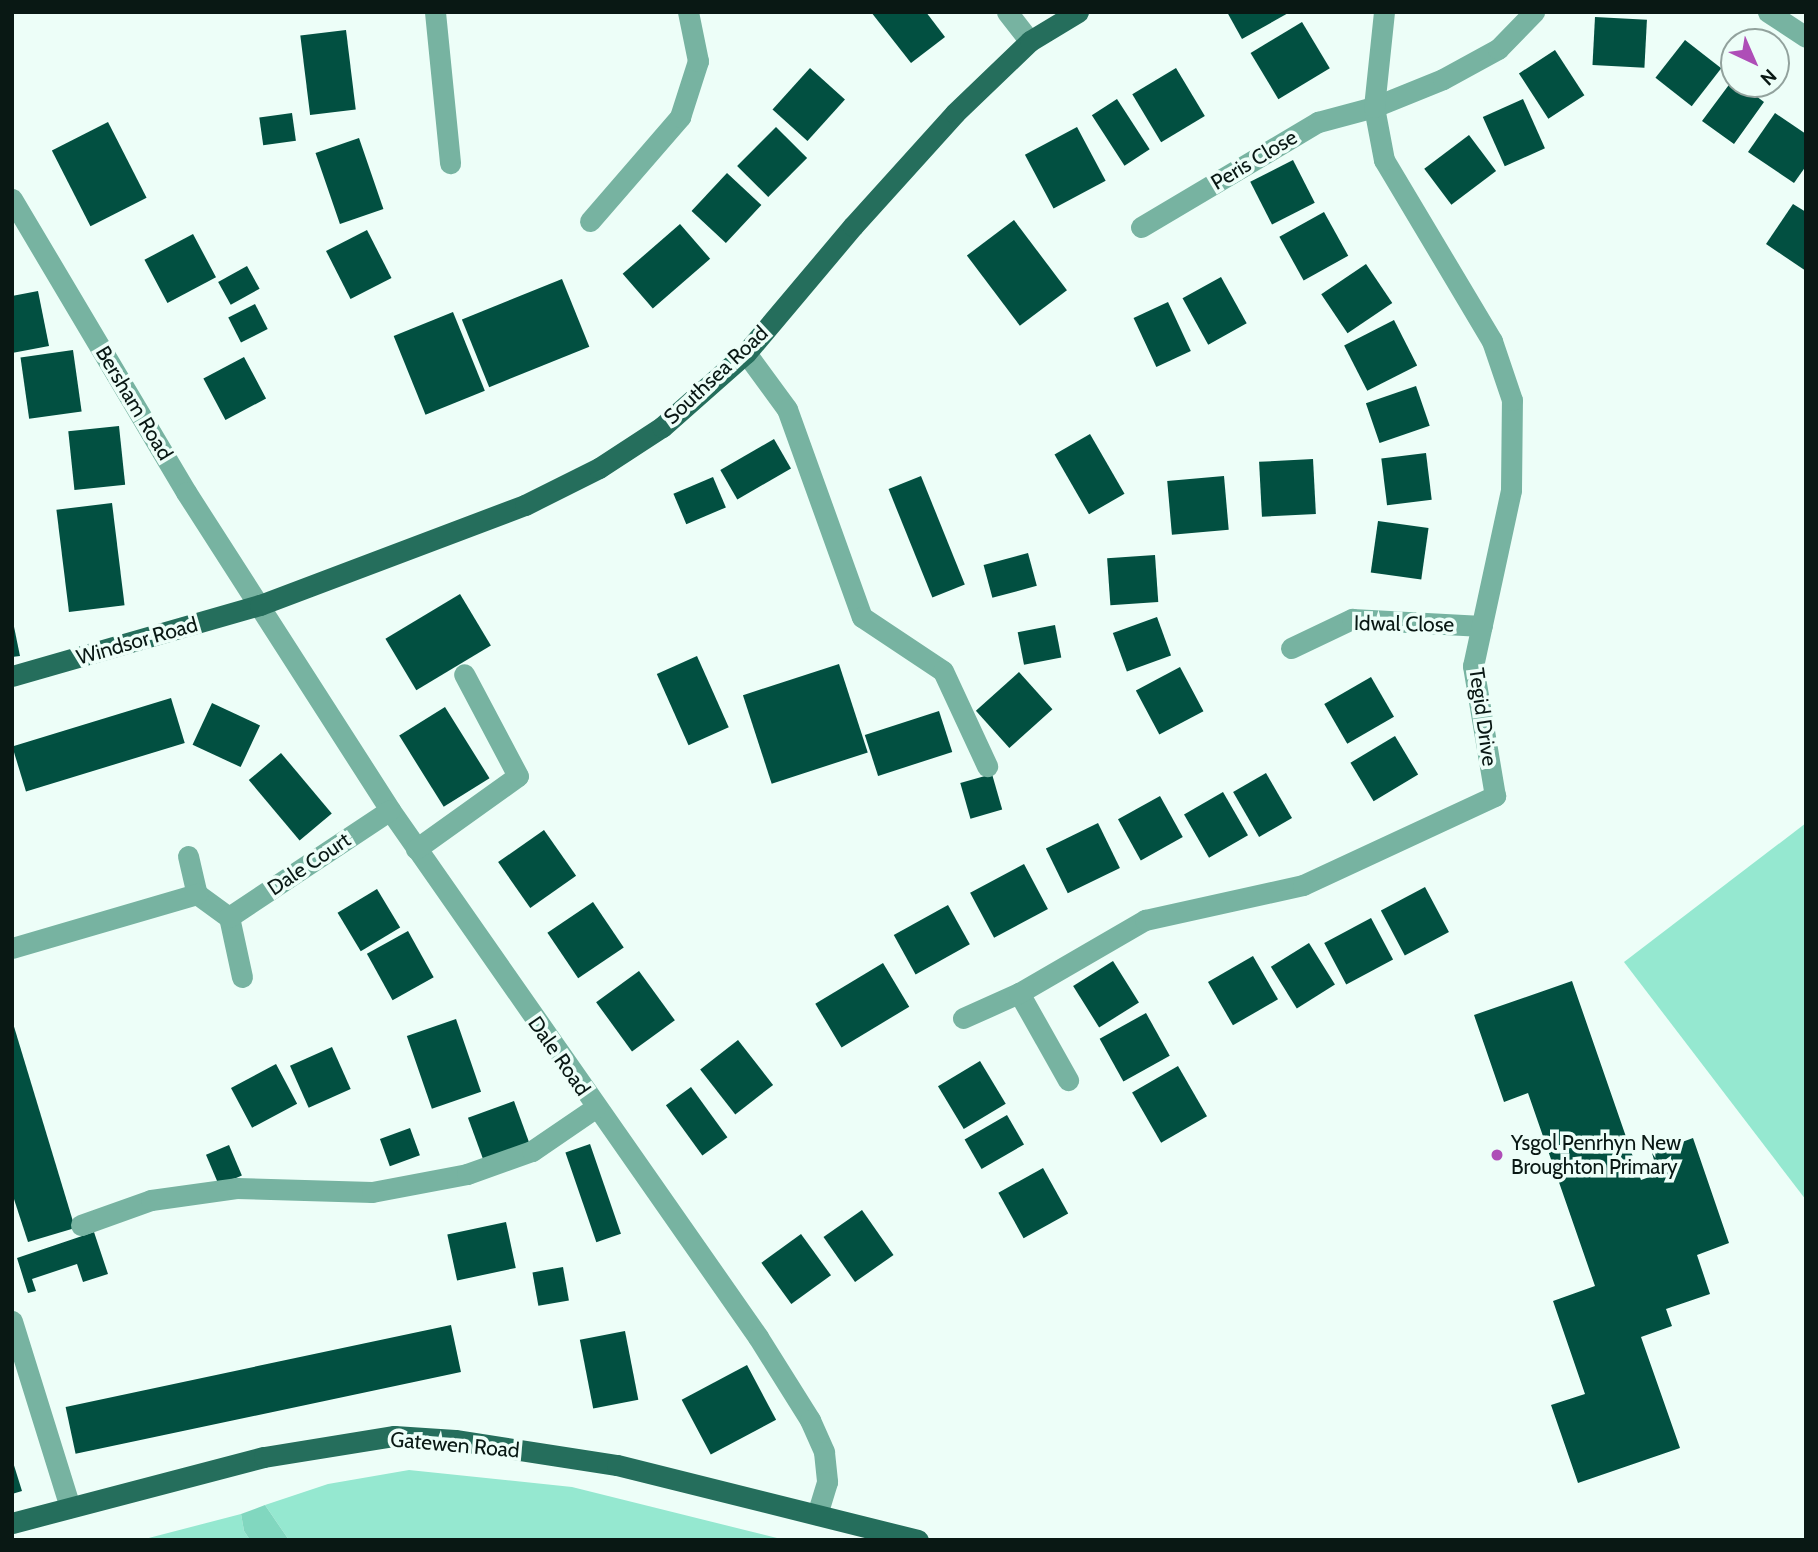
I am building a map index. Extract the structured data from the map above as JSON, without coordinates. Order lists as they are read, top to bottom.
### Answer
{
  "streets": {
    "main road": ["Southsea Road", "Windsor Road", "Gatewen Road"],
    "street": [
      "Peris Close",
      "Bersham Road",
      "Idwal Close",
      "Tegid Drive",
      "Dale Court",
      "Dale Road"
    ]
  },
  "crossings": [
    ["Peris Close", "Tegid Drive"],
    ["Southsea Road", "Bersham Road"],
    ["Southsea Road", "Windsor Road"],
    ["Southsea Road", "Dale Road"],
    ["Bersham Road", "Windsor Road"],
    ["Bersham Road", "Dale Road"],
    ["Idwal Close", "Tegid Drive"],
    ["Windsor Road", "Dale Road"],
    ["Dale Court", "Dale Road"],
    ["Dale Road", "Gatewen Road"]
  ],
  "places": ["Ysgol Penrhyn New Broughton Primary"],
  "north": "bottom right"
}
